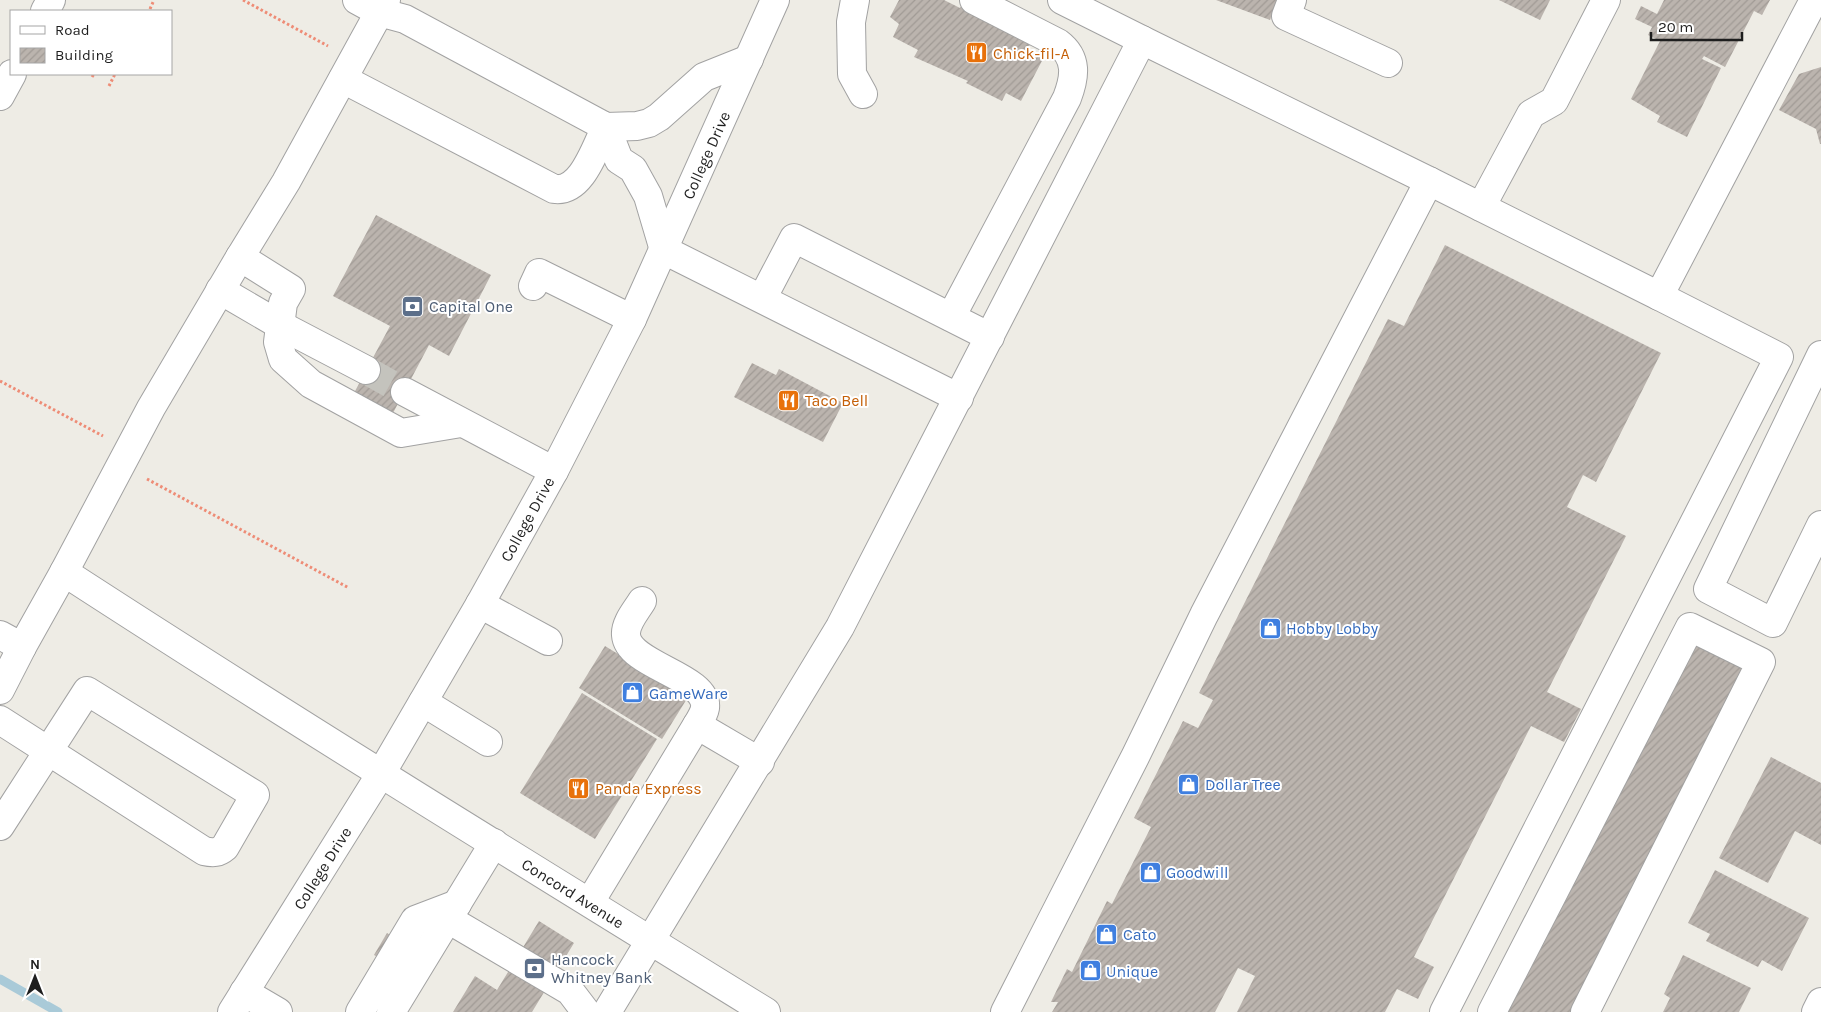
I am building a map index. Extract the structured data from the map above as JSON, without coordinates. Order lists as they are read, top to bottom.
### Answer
{
  "streets": {
    "street": ["College Drive", "Concord Avenue"]
  },
  "crossings": [
    ["College Drive", "Concord Avenue"]
  ],
  "places": {
    "restaurant": ["Chick-fil-A", "Taco Bell", "Panda Express"],
    "bank": ["Capital One", "Hancock Whitney Bank"],
    "shop": [
      "Hobby Lobby",
      "GameWare",
      "Dollar Tree",
      "Goodwill",
      "Cato",
      "Unique"
    ]
  },
  "legend": ["Road", "Building"],
  "scale_bar": "20 m",
  "north": "top"
}
